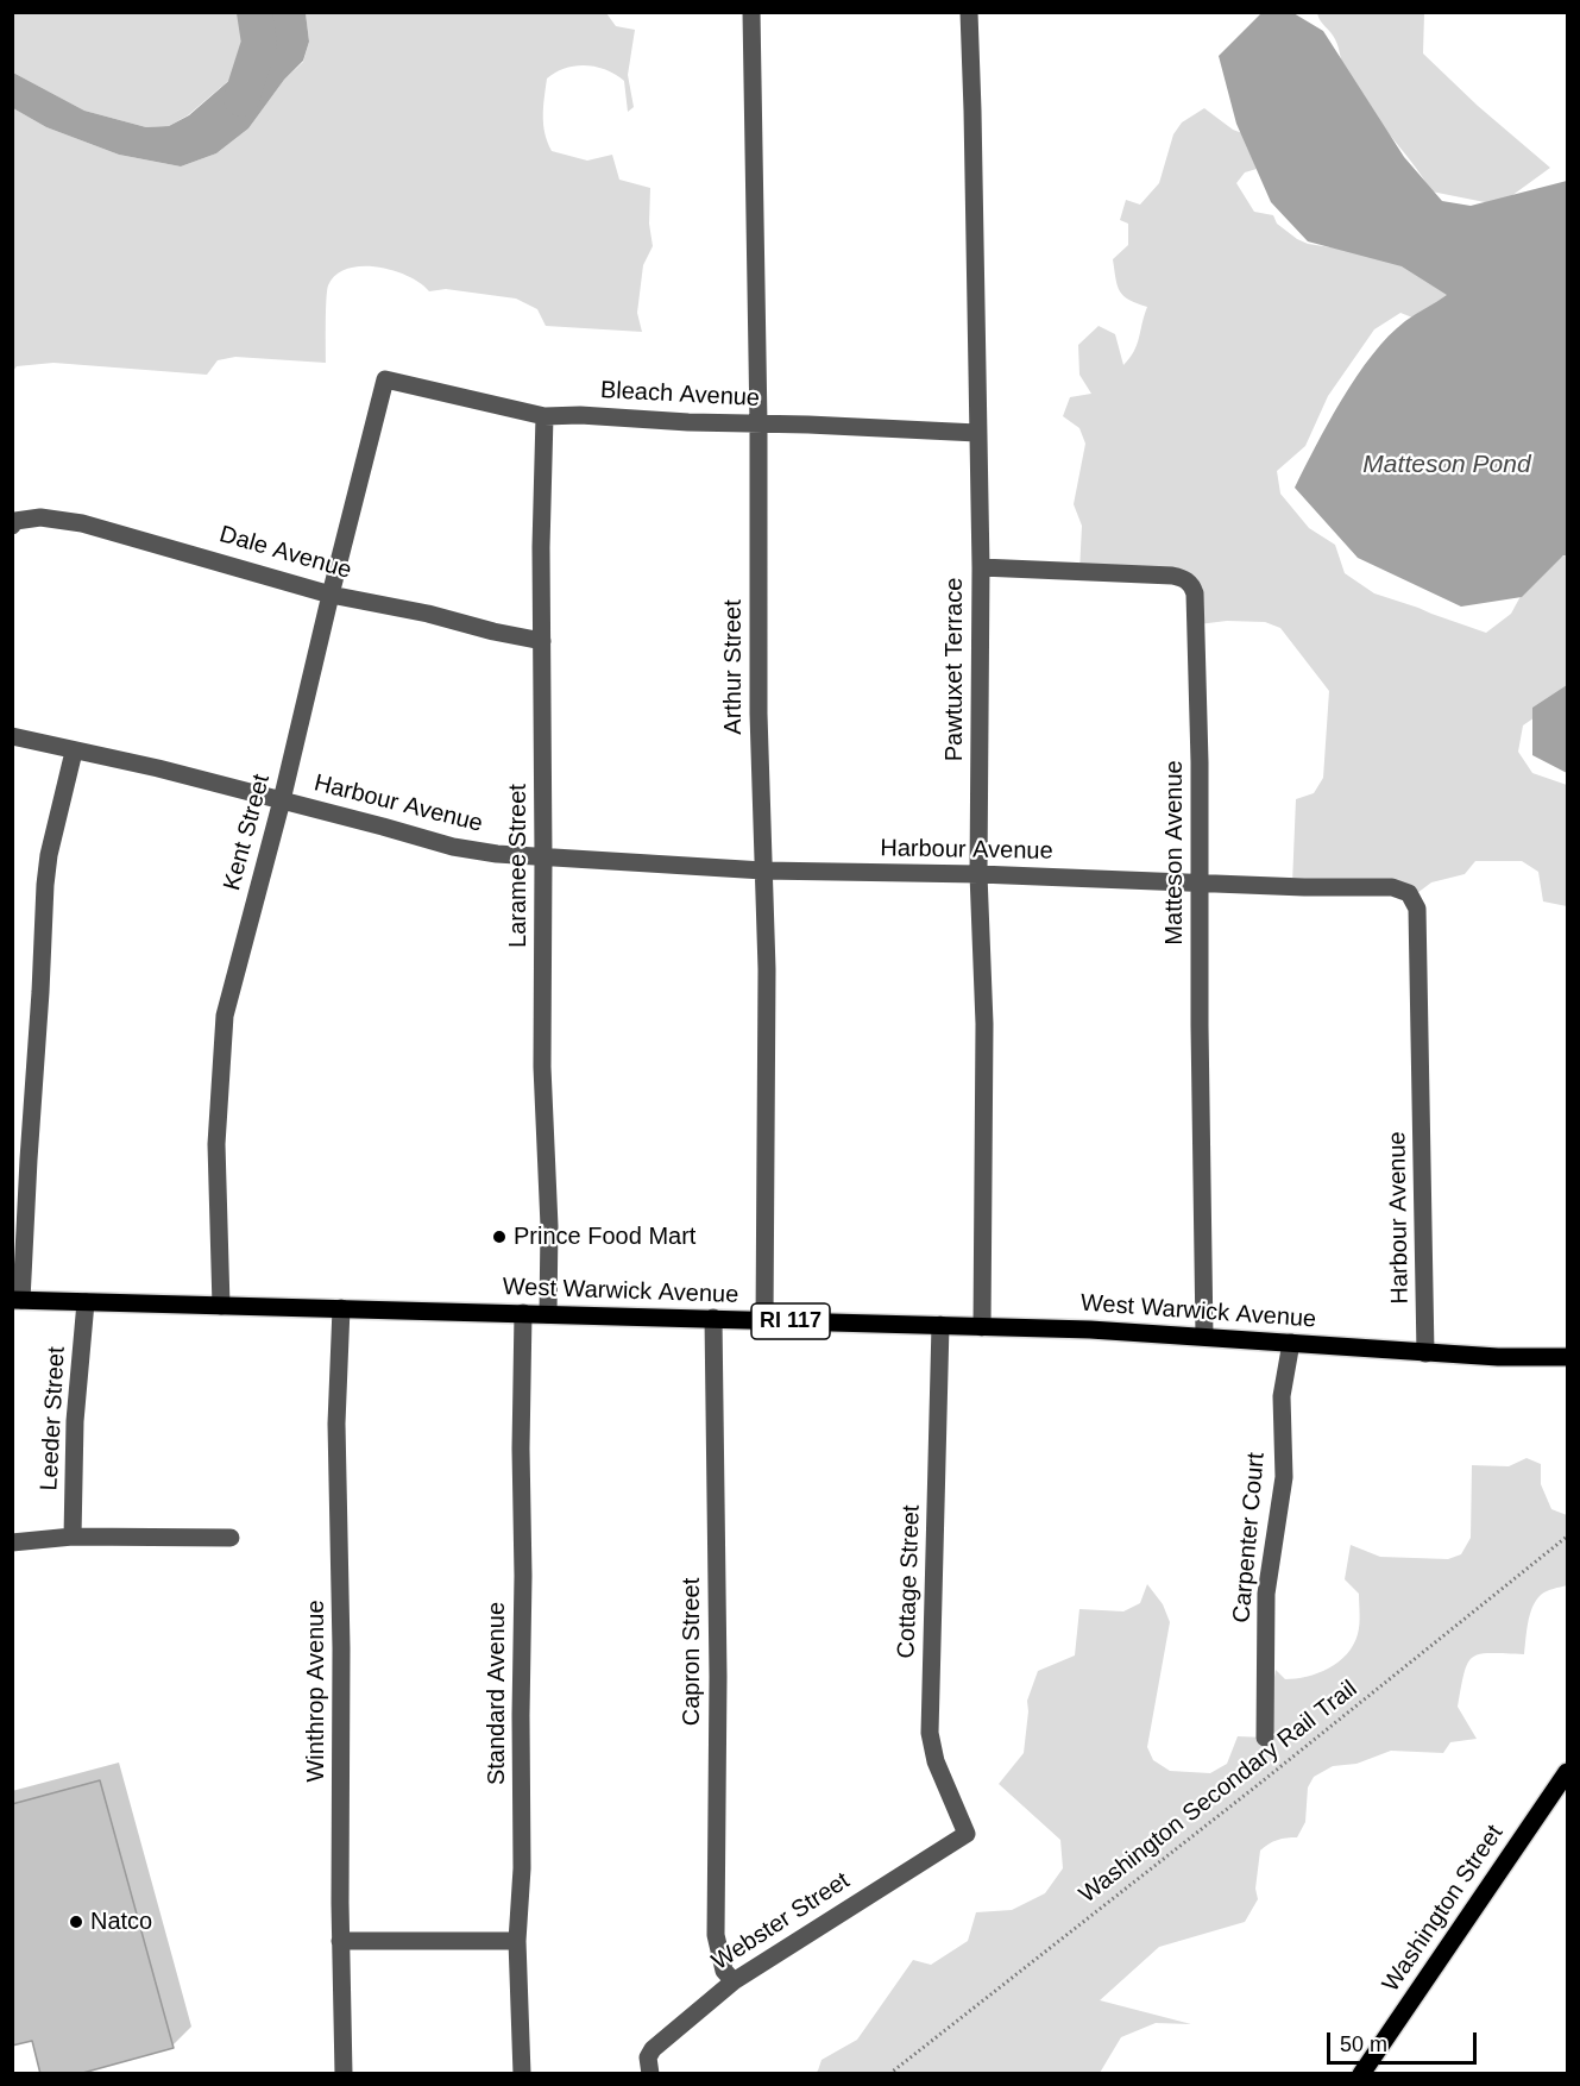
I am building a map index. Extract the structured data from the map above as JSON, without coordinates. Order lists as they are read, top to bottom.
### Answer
{
  "streets": {
    "main road": ["West Warwick Avenue", "RI 117", "Washington Street"],
    "street": [
      "Bleach Avenue",
      "Dale Avenue",
      "Arthur Street",
      "Pawtuxet Terrace",
      "Harbour Avenue",
      "Kent Street",
      "Matteson Avenue",
      "Laramee Street",
      "Leeder Street",
      "Carpenter Court",
      "Cottage Street",
      "Capron Street",
      "Winthrop Avenue",
      "Standard Avenue",
      "Webster Street"
    ],
    "path": ["Washington Secondary Rail Trail"]
  },
  "crossings": [
    ["Bleach Avenue", "Arthur Street"],
    ["Bleach Avenue", "Pawtuxet Terrace"],
    ["Bleach Avenue", "Kent Street"],
    ["Bleach Avenue", "Laramee Street"],
    ["Dale Avenue", "Kent Street"],
    ["Dale Avenue", "Laramee Street"],
    ["Arthur Street", "Harbour Avenue"],
    ["Arthur Street", "West Warwick Avenue"],
    ["Pawtuxet Terrace", "Harbour Avenue"],
    ["Pawtuxet Terrace", "Matteson Avenue"],
    ["Pawtuxet Terrace", "West Warwick Avenue"],
    ["Harbour Avenue", "Kent Street"],
    ["Harbour Avenue", "Matteson Avenue"],
    ["Harbour Avenue", "Laramee Street"],
    ["Harbour Avenue", "West Warwick Avenue"],
    ["Kent Street", "West Warwick Avenue"],
    ["Matteson Avenue", "West Warwick Avenue"],
    ["Laramee Street", "West Warwick Avenue"],
    ["West Warwick Avenue", "Leeder Street"],
    ["West Warwick Avenue", "Carpenter Court"],
    ["West Warwick Avenue", "Cottage Street"],
    ["West Warwick Avenue", "Capron Street"],
    ["West Warwick Avenue", "Winthrop Avenue"],
    ["West Warwick Avenue", "Standard Avenue"],
    ["Cottage Street", "Webster Street"],
    ["Capron Street", "Webster Street"]
  ],
  "water": ["Matteson Pond"],
  "places": ["Prince Food Mart", "Natco"],
  "scale_bar": "50 m"
}
